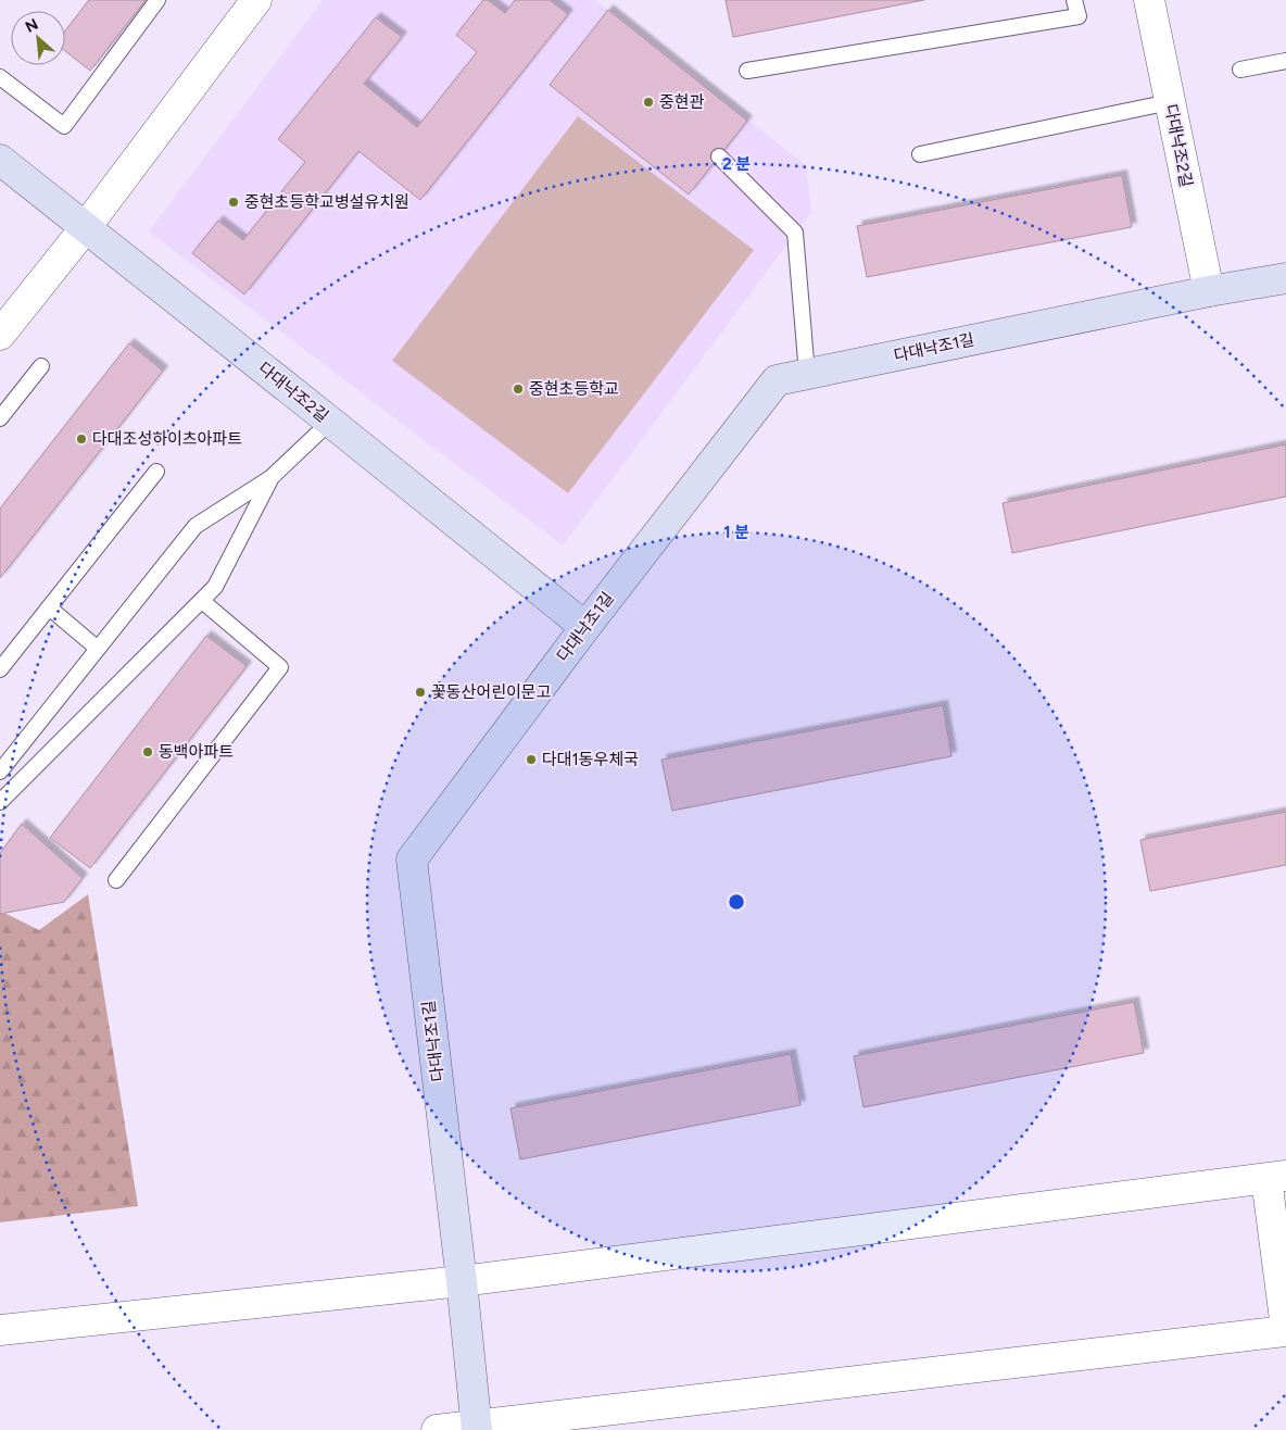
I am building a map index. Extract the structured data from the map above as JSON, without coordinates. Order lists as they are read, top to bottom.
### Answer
{
  "streets": {
    "street": ["다대낙조2길", "다대낙조1길"]
  },
  "crossings": [
    ["다대낙조2길", "다대낙조1길"]
  ],
  "places": [
    "중현관",
    "중현초등학교병설유치원",
    "중현초등학교",
    "다대조성하이츠아파트",
    "꽃동산어린이문고",
    "동백아파트",
    "다대1동우체국"
  ],
  "north": "top left",
  "rings": ["2 분", "1 분"]
}
